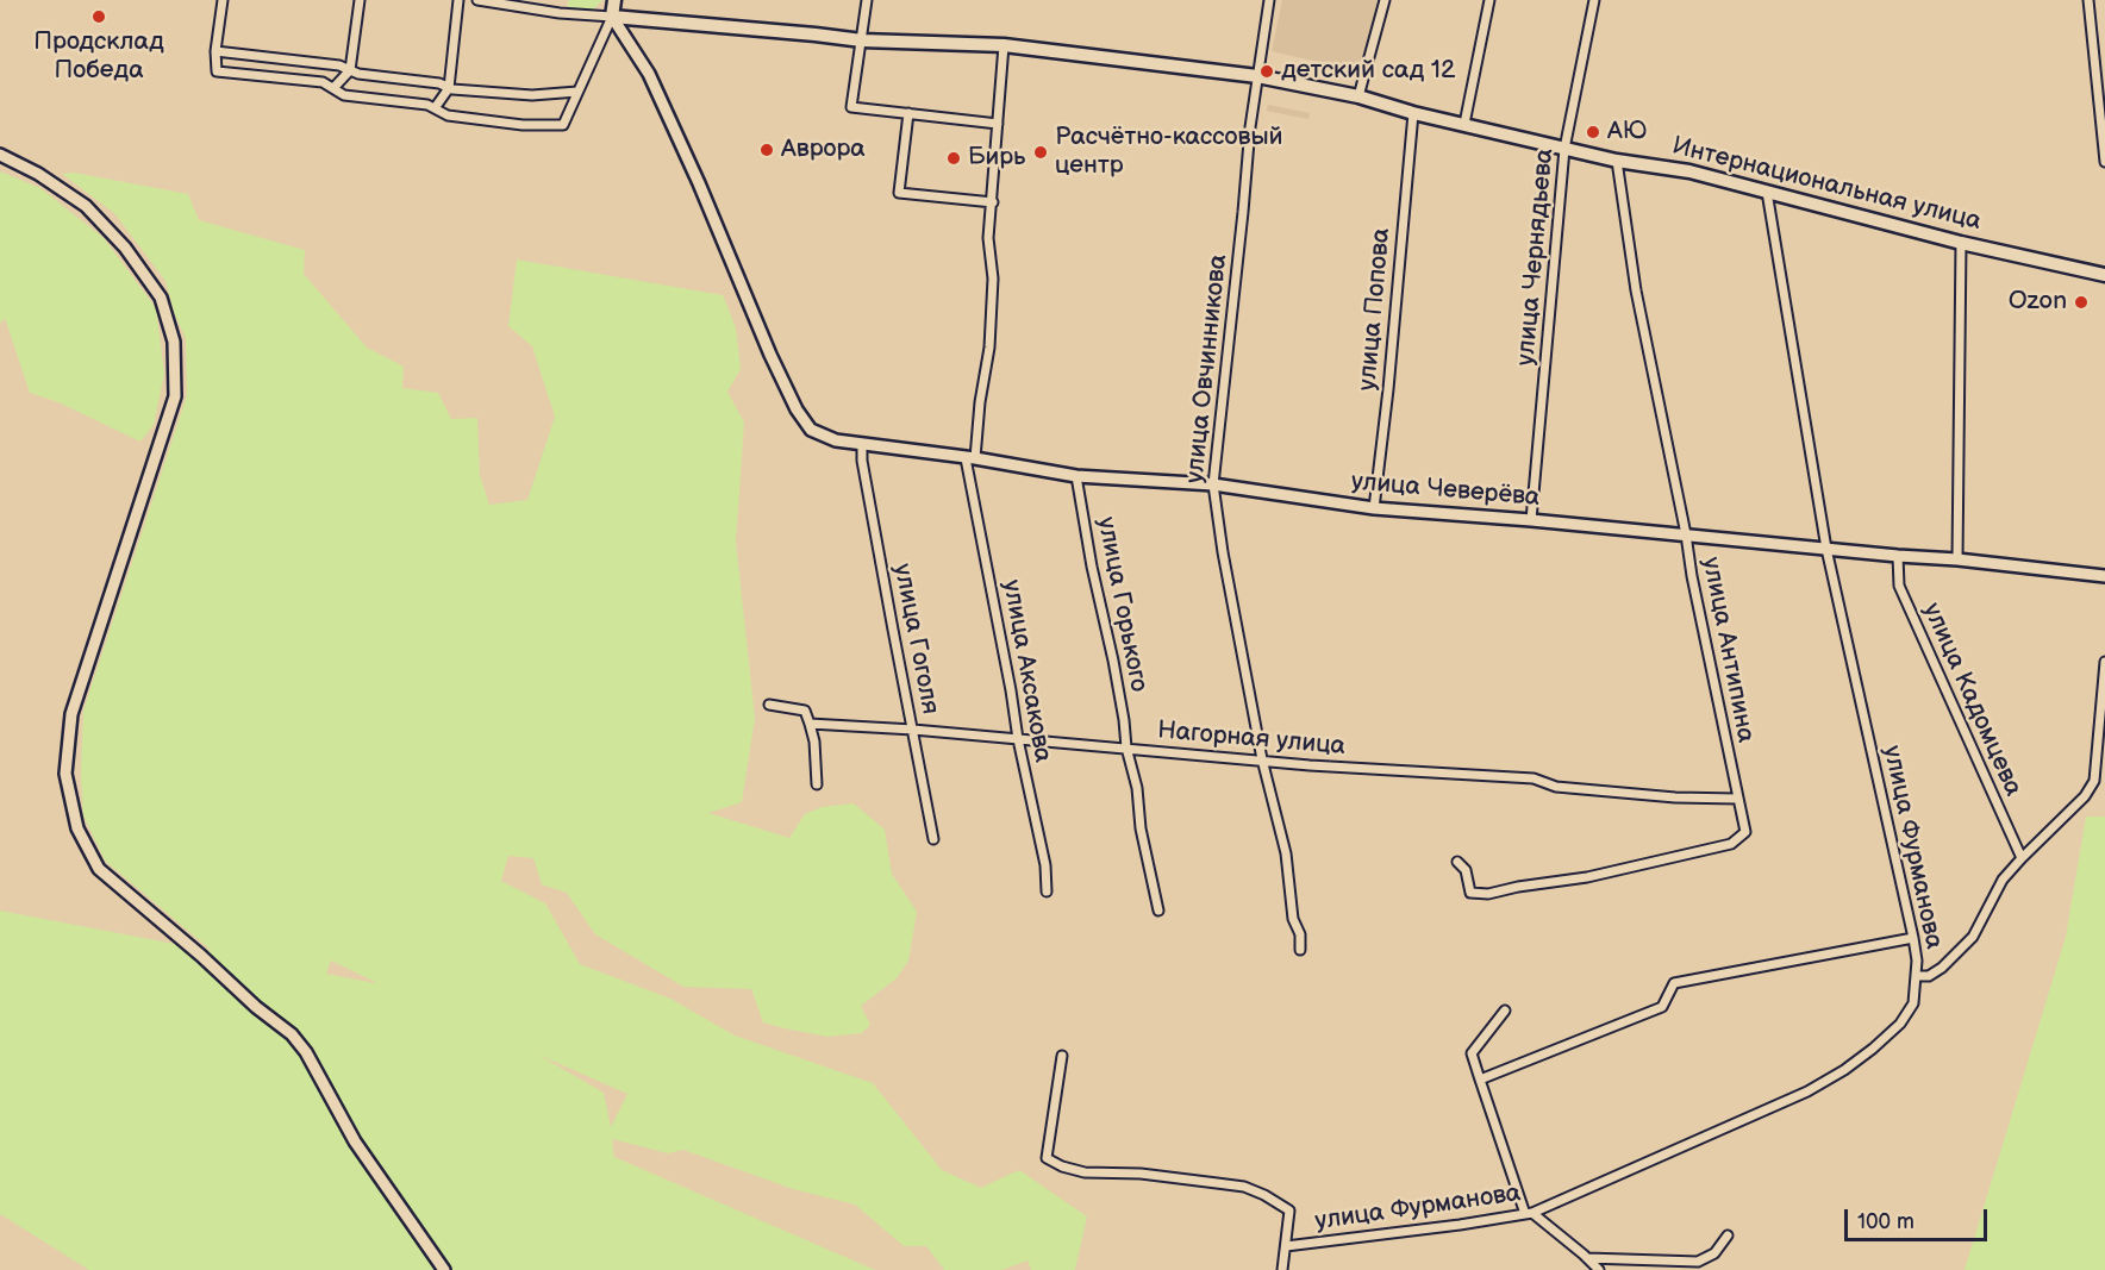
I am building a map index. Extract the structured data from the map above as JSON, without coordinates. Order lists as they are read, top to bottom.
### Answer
{
  "streets": {
    "main road": ["Интернациональная улица"],
    "street": [
      "улица Чернядьева",
      "улица Попова",
      "улица Овчинникова",
      "улица Чеверёва",
      "улица Горького",
      "улица Гоголя",
      "улица Антипина",
      "улица Аксакова",
      "улица Кадомцева",
      "Нагорная улица",
      "улица Фурманова"
    ]
  },
  "crossings": [
    ["Интернациональная улица", "улица Чернядьева"],
    ["Интернациональная улица", "улица Попова"],
    ["Интернациональная улица", "улица Овчинникова"],
    ["Интернациональная улица", "улица Чеверёва"],
    ["Интернациональная улица", "улица Антипина"],
    ["Интернациональная улица", "улица Аксакова"],
    ["Интернациональная улица", "улица Фурманова"],
    ["улица Чернядьева", "улица Чеверёва"],
    ["улица Попова", "улица Чеверёва"],
    ["улица Овчинникова", "улица Чеверёва"],
    ["улица Овчинникова", "Нагорная улица"],
    ["улица Чеверёва", "улица Горького"],
    ["улица Чеверёва", "улица Гоголя"],
    ["улица Чеверёва", "улица Антипина"],
    ["улица Чеверёва", "улица Аксакова"],
    ["улица Чеверёва", "улица Кадомцева"],
    ["улица Чеверёва", "улица Фурманова"],
    ["улица Горького", "Нагорная улица"],
    ["улица Гоголя", "Нагорная улица"],
    ["улица Антипина", "Нагорная улица"],
    ["улица Аксакова", "Нагорная улица"]
  ],
  "places": [
    "Продсклад Победа",
    "детский сад 12",
    "АЮ",
    "Аврора",
    "Расчётно-кассовый центр",
    "Бирь",
    "Ozon"
  ],
  "scale_bar": "100 m"
}
